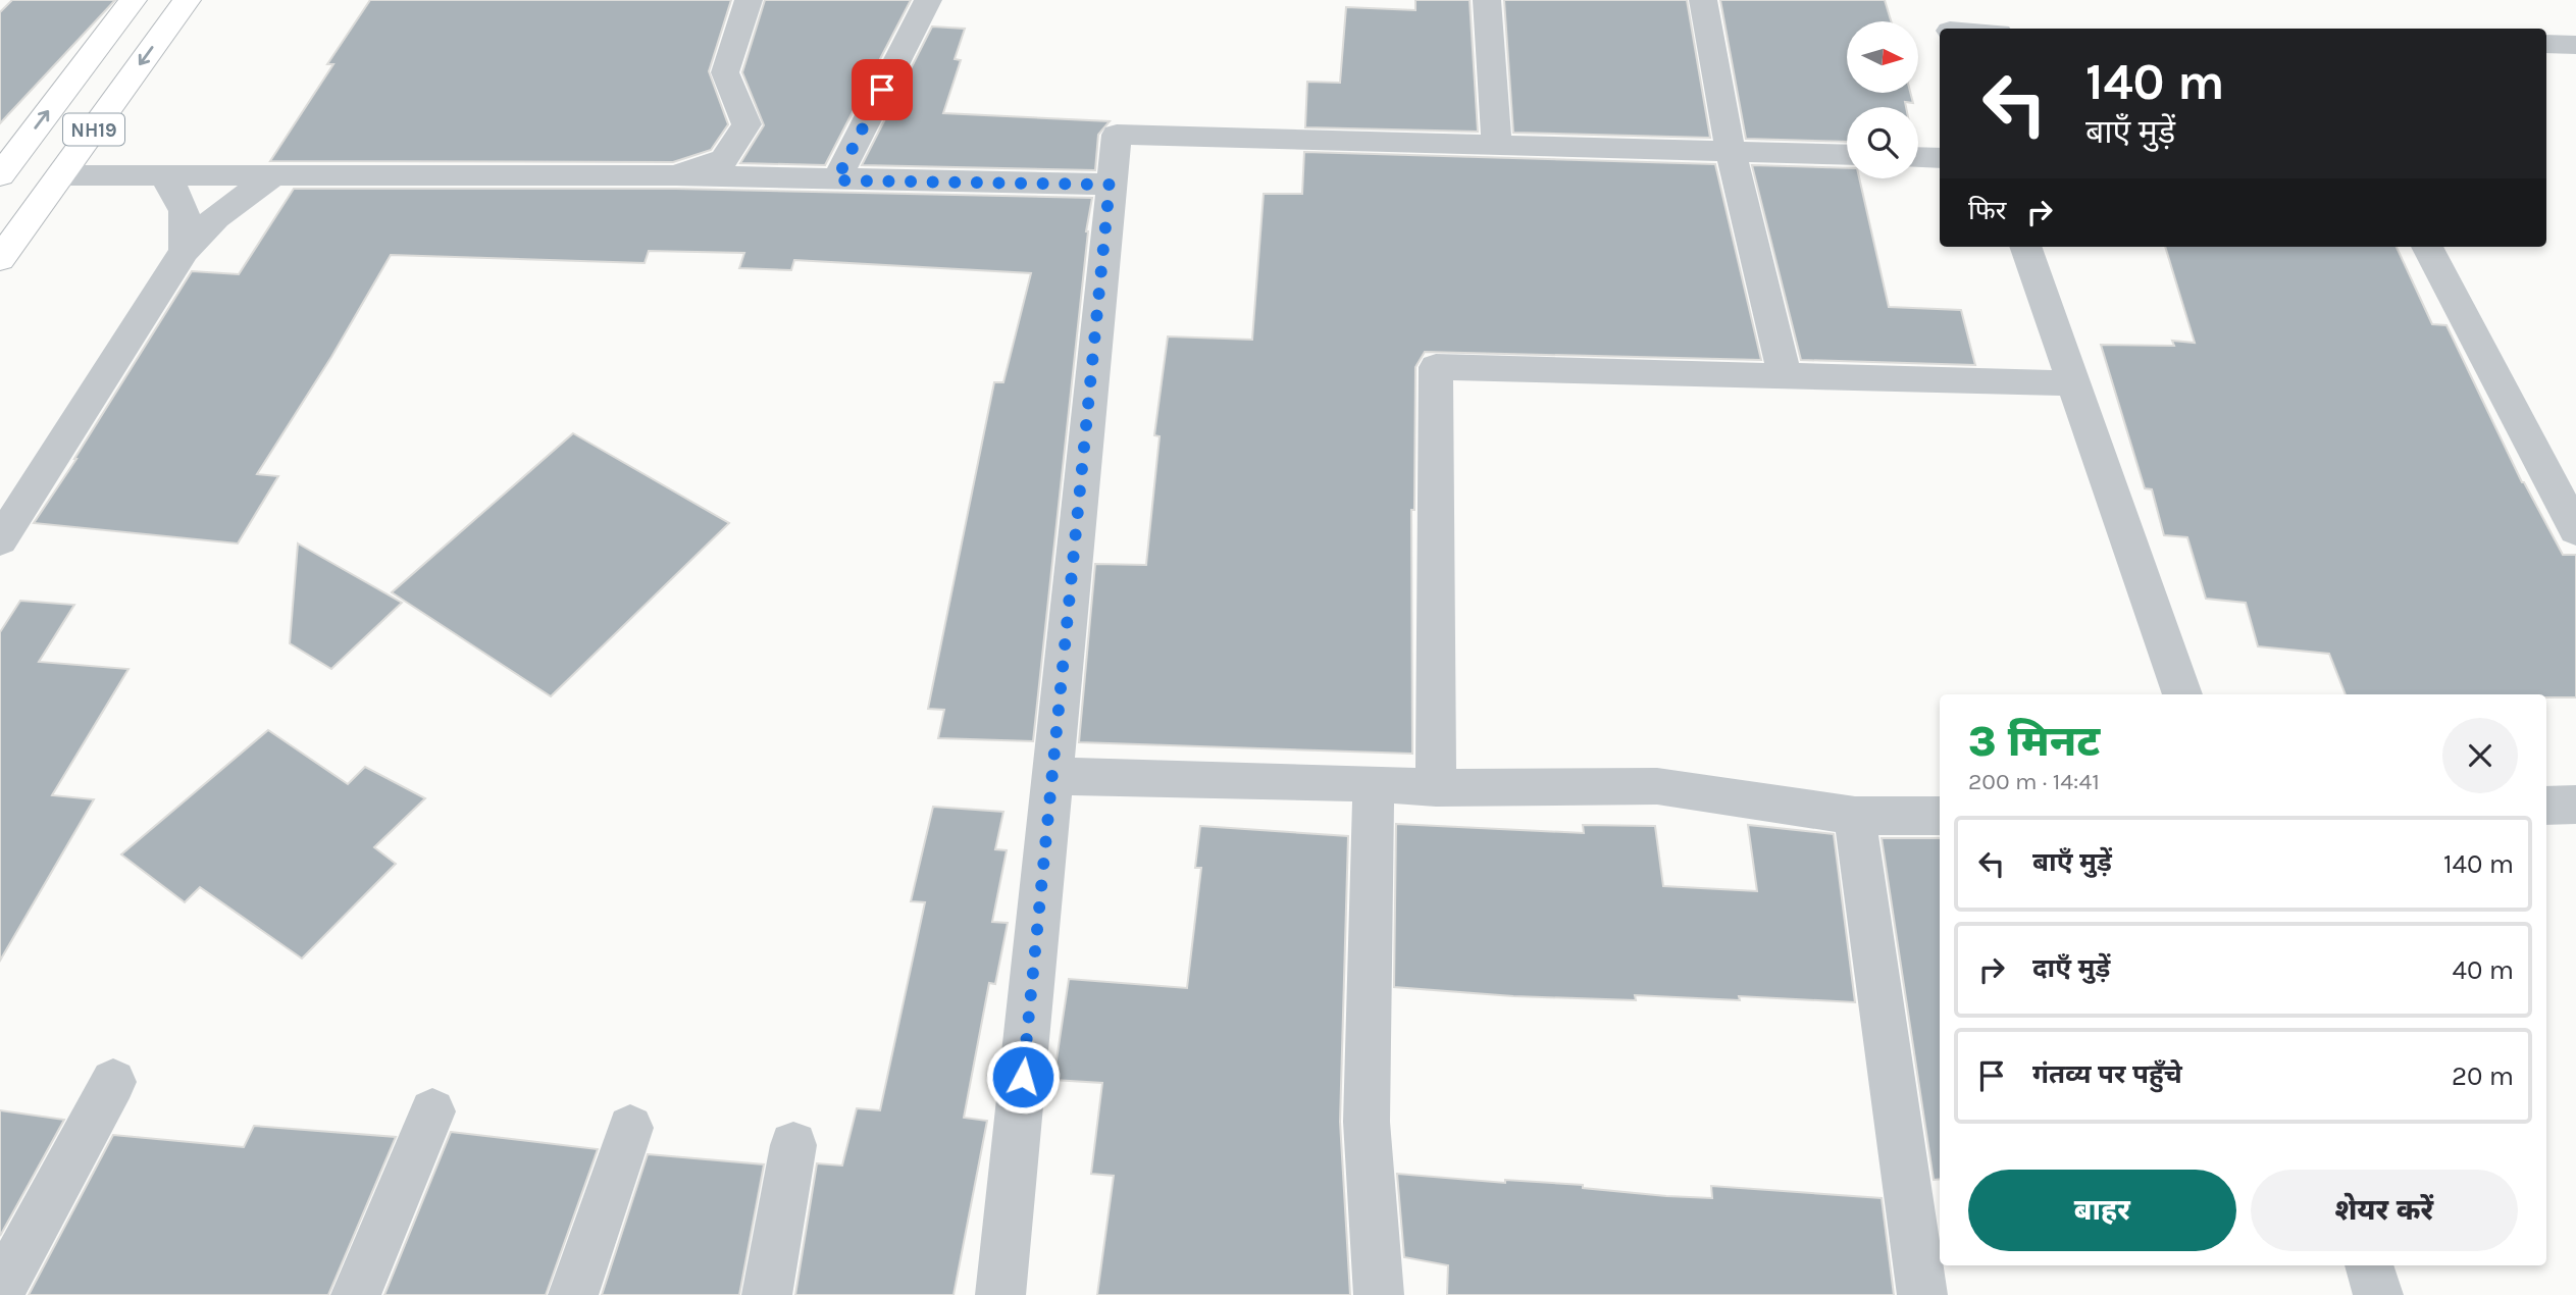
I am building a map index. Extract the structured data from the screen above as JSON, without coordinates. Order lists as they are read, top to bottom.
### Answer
{
  "streets": {
    "highway": ["NH19"]
  },
  "north": "right",
  "page": {
    "turn": ["140 m", "बाएँ मुड़ें"],
    "then": "फिर",
    "heading": ["3 मिनट", "200 m · 14:41"],
    "list": [
      {
        "name": "बाएँ मुड़ें",
        "value": "140 m"
      },
      {
        "name": "दाएँ मुड़ें",
        "value": "40 m"
      },
      {
        "name": "गंतव्य पर पहुँचे",
        "value": "20 m"
      }
    ],
    "buttons": ["बाहर", "शेयर करें"]
  }
}
